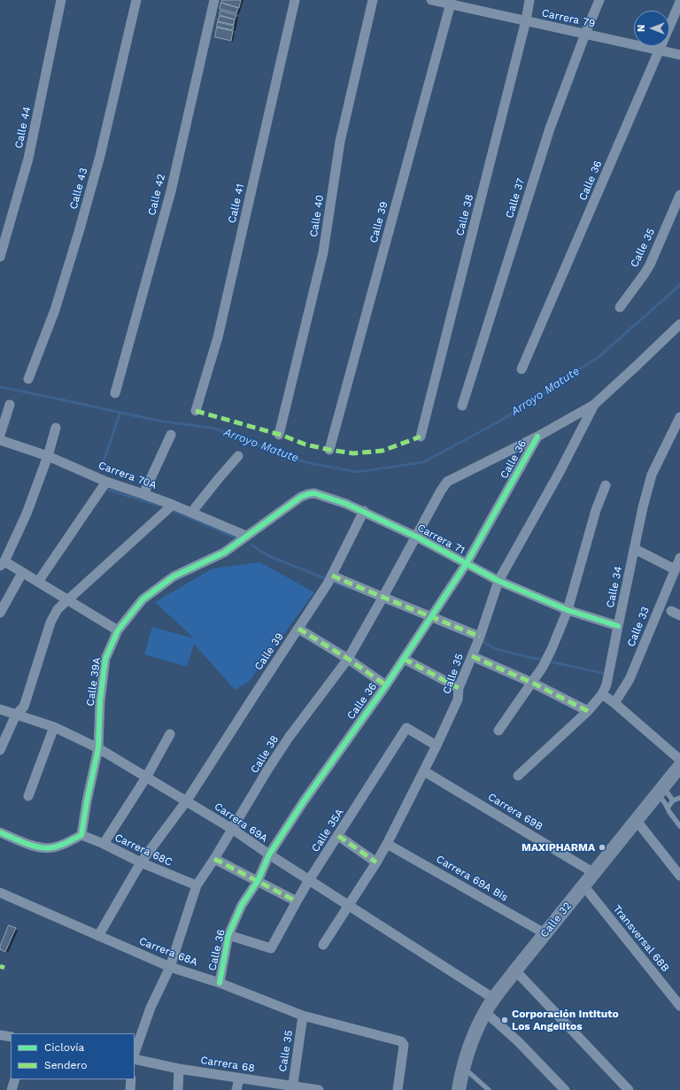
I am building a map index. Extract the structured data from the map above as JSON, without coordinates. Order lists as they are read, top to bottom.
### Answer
{
  "streets": {
    "street": [
      "Carrera 79",
      "Calle 44",
      "Calle 36",
      "Calle 43",
      "Calle 42",
      "Calle 37",
      "Calle 41",
      "Calle 38",
      "Calle 40",
      "Calle 39",
      "Calle 35",
      "Carrera 70A",
      "Carrera 71",
      "Calle 34",
      "Calle 33",
      "Calle 39A",
      "Carrera 69B",
      "Carrera 69A",
      "Calle 35A",
      "Carrera 68C",
      "Carrera 69A Bis",
      "Calle 32",
      "Transversal 68B",
      "Carrera 68A",
      "Carrera 68"
    ]
  },
  "crossings": [
    ["Carrera 79", "Calle 36"],
    ["Carrera 79", "Calle 37"],
    ["Carrera 79", "Calle 38"],
    ["Carrera 79", "Calle 39"],
    ["Calle 36", "Calle 38"],
    ["Calle 36", "Carrera 71"],
    ["Calle 36", "Carrera 69A"],
    ["Calle 36", "Calle 35A"],
    ["Calle 36", "Carrera 68A"],
    ["Calle 38", "Carrera 71"],
    ["Calle 38", "Carrera 69A"],
    ["Calle 38", "Carrera 68C"],
    ["Calle 38", "Carrera 68A"],
    ["Calle 39", "Carrera 71"],
    ["Calle 39", "Carrera 69A"],
    ["Calle 39", "Carrera 68C"],
    ["Calle 39", "Carrera 68A"],
    ["Calle 35", "Carrera 71"],
    ["Calle 35", "Carrera 69B"],
    ["Calle 35", "Carrera 69A"],
    ["Calle 35", "Calle 35A"],
    ["Calle 35", "Carrera 69A Bis"],
    ["Calle 35", "Carrera 68A"],
    ["Calle 35", "Carrera 68"],
    ["Carrera 70A", "Calle 39A"],
    ["Carrera 71", "Calle 34"],
    ["Carrera 71", "Calle 39A"],
    ["Calle 39A", "Carrera 69A"],
    ["Calle 39A", "Carrera 68C"],
    ["Carrera 69B", "Calle 32"],
    ["Carrera 69A", "Calle 35A"],
    ["Carrera 69A", "Calle 32"],
    ["Carrera 69A Bis", "Calle 32"],
    ["Calle 32", "Transversal 68B"]
  ],
  "water": ["Arroyo Matute"],
  "places": ["MAXIPHARMA", "Corporación Intituto Los Angelitos"],
  "legend": ["Ciclovía", "Sendero"],
  "north": "left"
}
